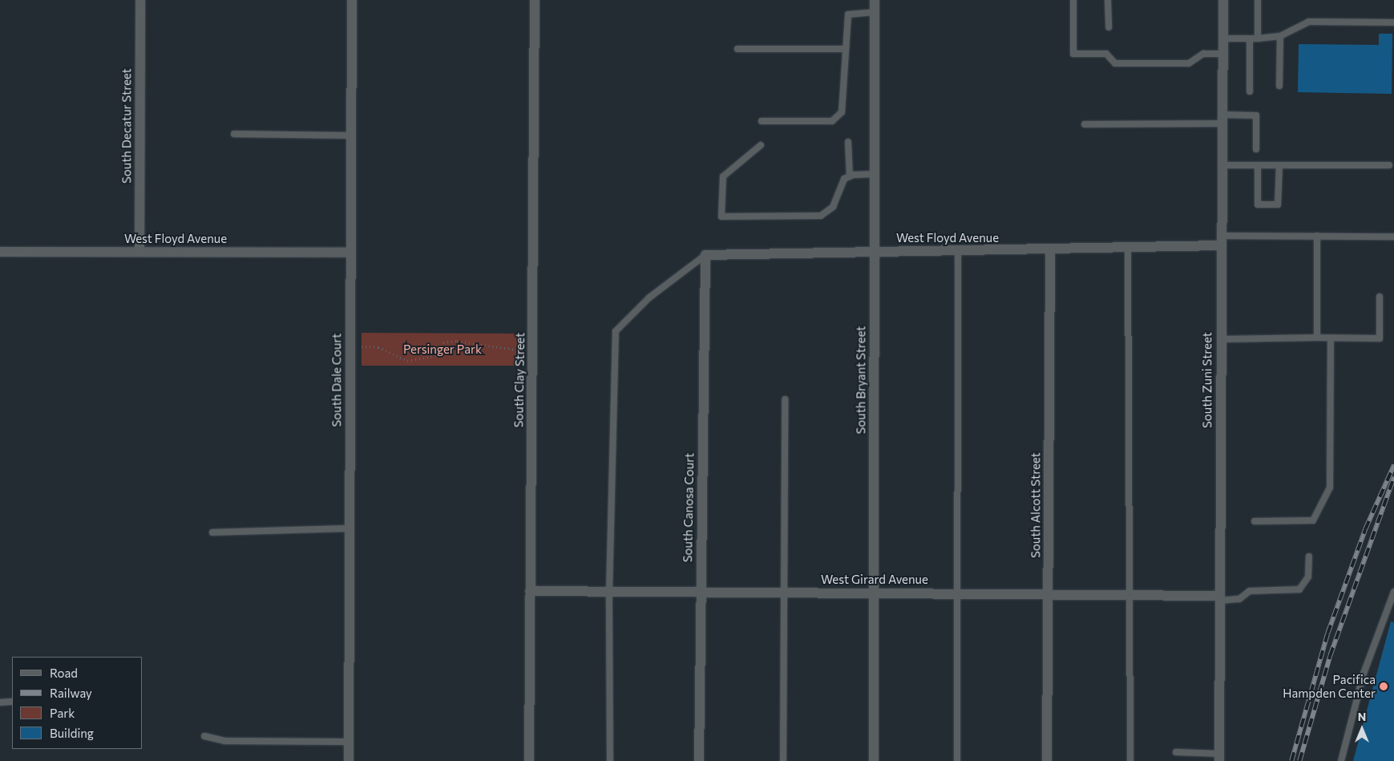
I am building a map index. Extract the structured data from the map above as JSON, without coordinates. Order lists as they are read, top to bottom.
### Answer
{
  "streets": {
    "street": [
      "South Decatur Street",
      "West Floyd Avenue",
      "South Dale Court",
      "South Clay Street",
      "South Bryant Street",
      "South Zuni Street",
      "South Alcott Street",
      "South Canosa Court",
      "West Girard Avenue"
    ]
  },
  "crossings": [
    ["South Decatur Street", "West Floyd Avenue"],
    ["West Floyd Avenue", "South Dale Court"],
    ["West Floyd Avenue", "South Bryant Street"],
    ["West Floyd Avenue", "South Zuni Street"],
    ["West Floyd Avenue", "South Alcott Street"],
    ["West Floyd Avenue", "South Canosa Court"],
    ["South Clay Street", "West Girard Avenue"],
    ["South Bryant Street", "West Girard Avenue"],
    ["South Zuni Street", "West Girard Avenue"],
    ["South Alcott Street", "West Girard Avenue"],
    ["South Canosa Court", "West Girard Avenue"]
  ],
  "parks": ["Persinger Park"],
  "places": ["Pacifica Hampden Center"],
  "legend": [
    "Road",
    "Railway",
    "Park",
    "Building"
  ],
  "north": "top"
}
